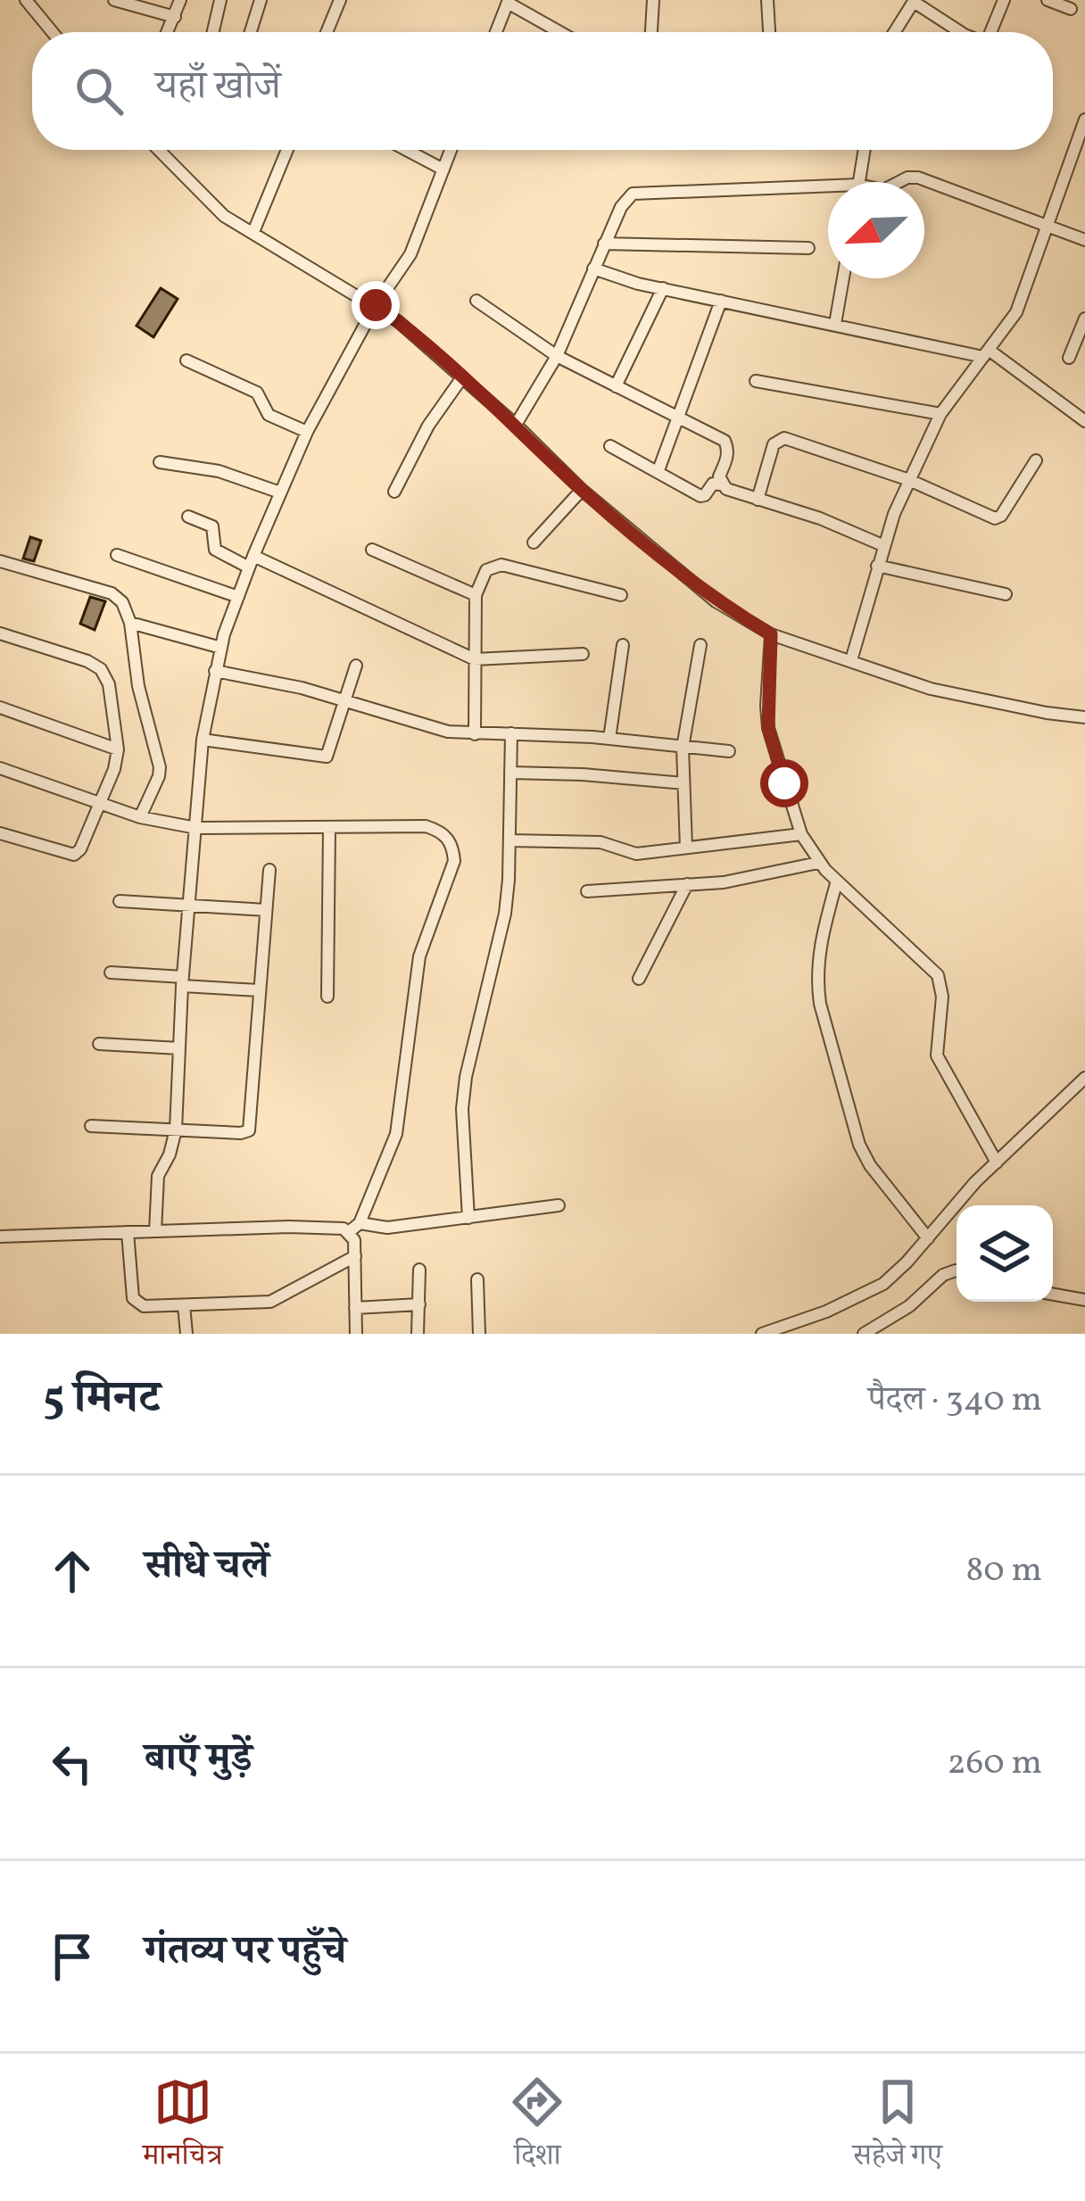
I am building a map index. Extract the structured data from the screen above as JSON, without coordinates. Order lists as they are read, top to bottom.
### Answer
{
  "north": "bottom left",
  "page": {
    "search": "यहाँ खोजें",
    "heading": ["5 मिनट", "पैदल · 340 m"],
    "list": [
      ["सीधे चलें", "80 m"],
      ["बाएँ मुड़ें", "260 m"],
      "गंतव्य पर पहुँचे"
    ],
    "nav": ["मानचित्र", "दिशा", "सहेजे गए"]
  }
}
